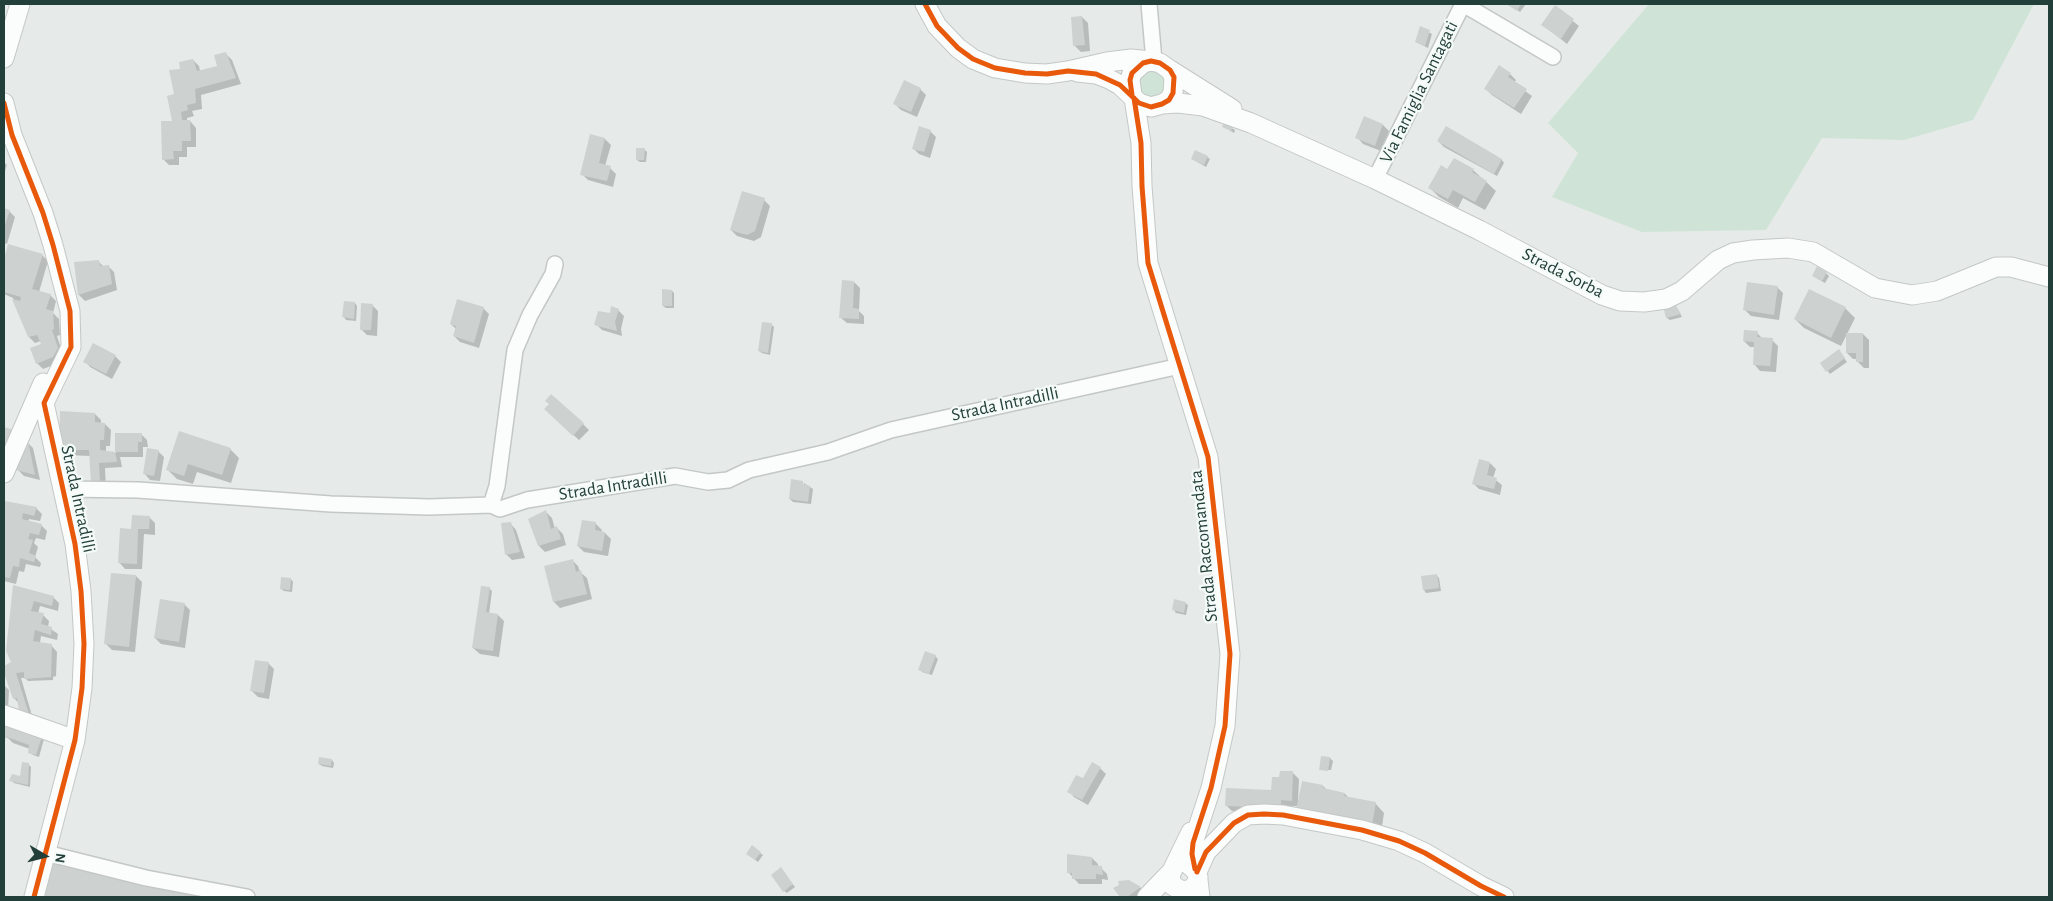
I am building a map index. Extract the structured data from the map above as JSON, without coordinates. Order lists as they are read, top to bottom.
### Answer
{
  "streets": {
    "street": [
      "Via Famiglia Santagati",
      "Strada Sorba",
      "Strada Intradilli",
      "Strada Raccomandata"
    ]
  },
  "crossings": [
    ["Via Famiglia Santagati", "Strada Sorba"],
    ["Strada Intradilli", "Strada Raccomandata"]
  ],
  "north": "right"
}
